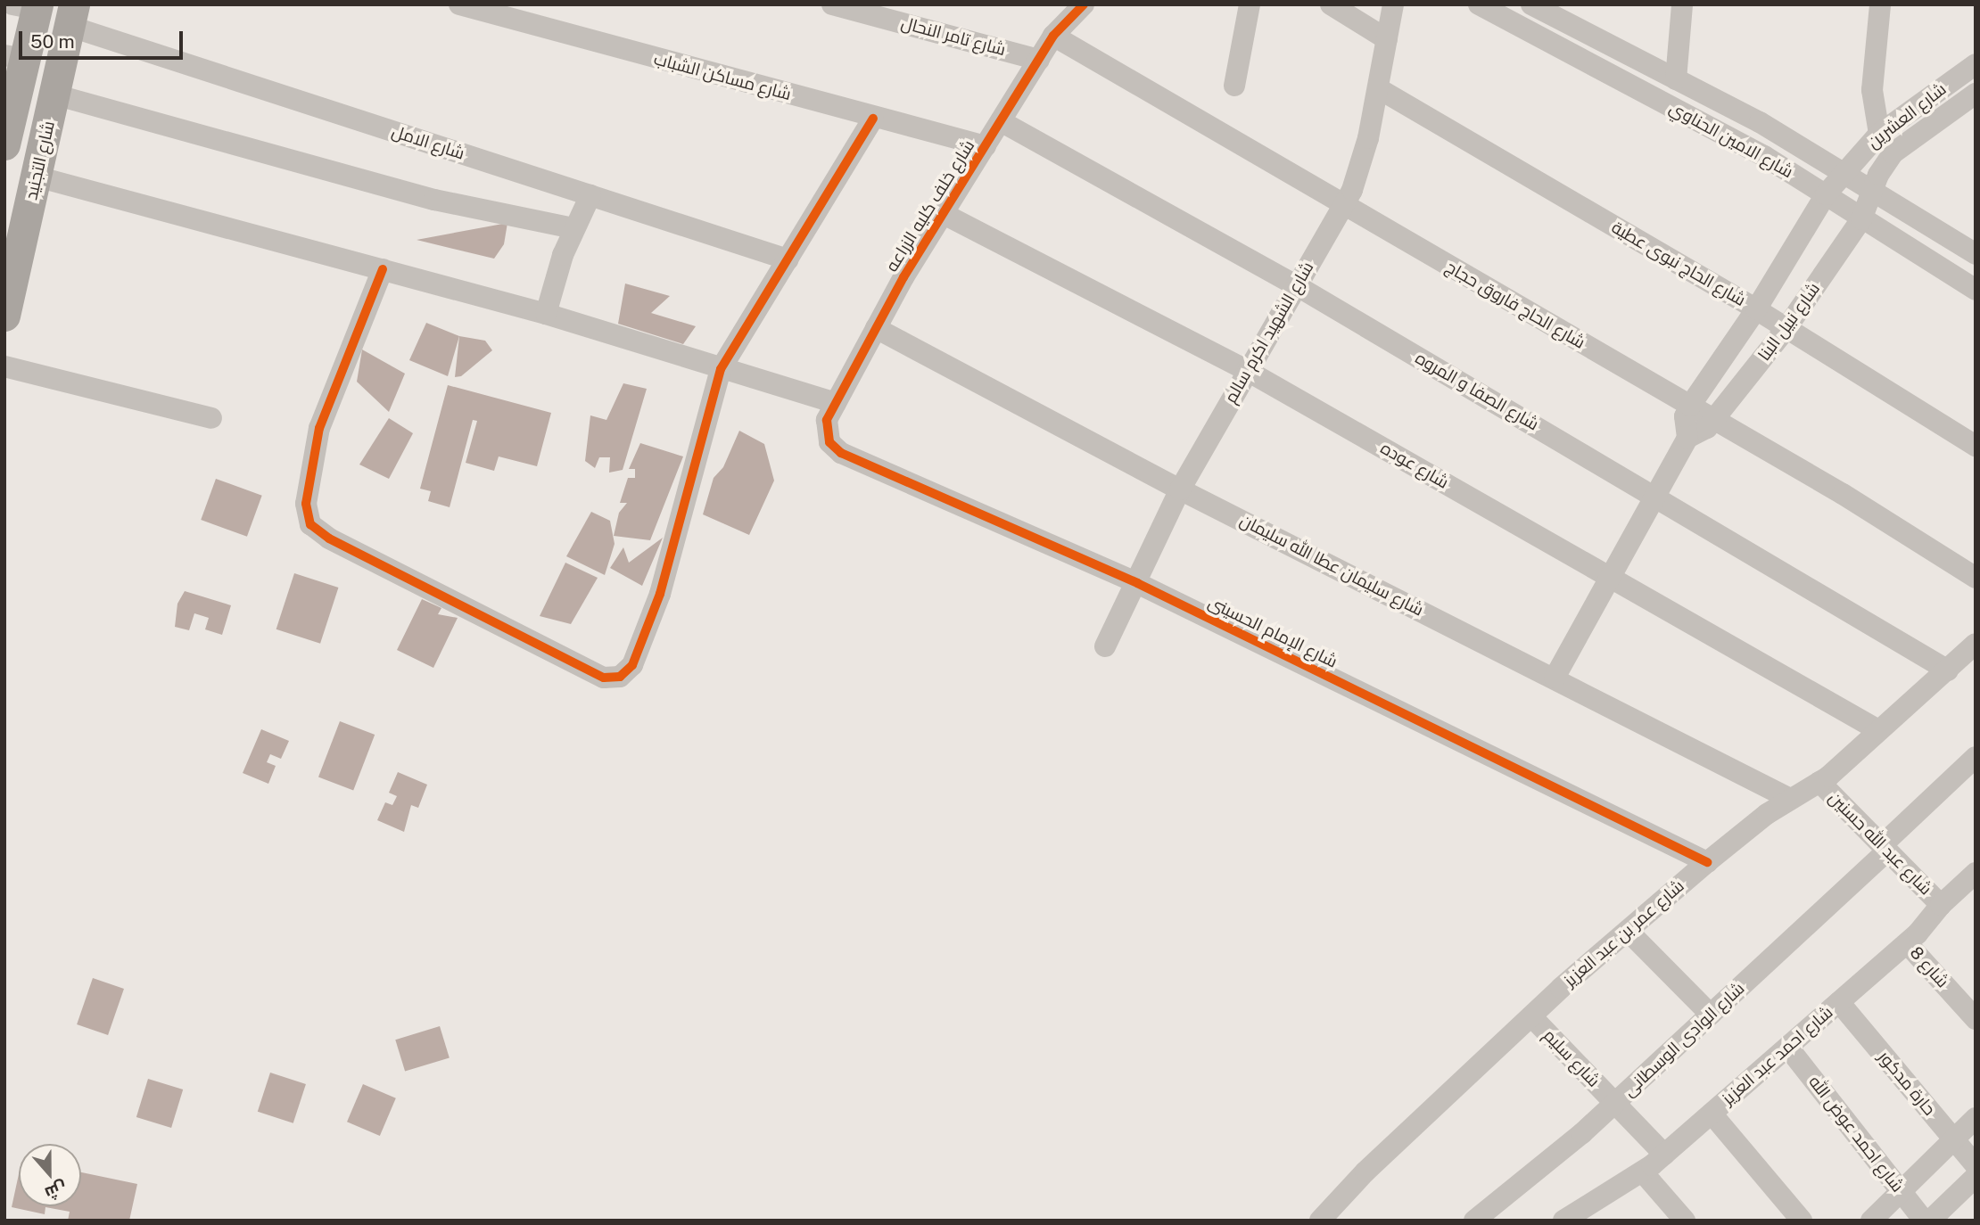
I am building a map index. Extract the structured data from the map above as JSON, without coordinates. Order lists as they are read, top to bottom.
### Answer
{
  "streets": {
    "highway": ["شارع التجنيد"],
    "street": [
      "شارع تامر النحال",
      "شارع مساكن الشباب",
      "شارع العشرين",
      "شارع الامين الحناوي",
      "شارع الامل",
      "شارع خلف كليه الزراعه",
      "شارع الحاج نبوى عطية",
      "شارع الحاج فاروق حجاج",
      "شارع نبيل البنا",
      "شارع الشهيد اكرم سالم",
      "شارع الصفا و المروه",
      "شارع عوده",
      "شارع سليمان عطا الله سليمان",
      "شارع الإمام الحسينى",
      "شارع عبد الله حسنين",
      "شارع عمر بن عبد العزيز",
      "شارع 8",
      "شارع الوادى الوسطانى",
      "شارع احمد عبد العزيز",
      "شارع سليم",
      "حارة مدكور",
      "شارع احمد عوض الله"
    ]
  },
  "crossings": [
    ["شارع تامر النحال", "شارع خلف كليه الزراعه"],
    ["شارع مساكن الشباب", "شارع خلف كليه الزراعه"],
    ["شارع العشرين", "شارع الامين الحناوي"],
    ["شارع العشرين", "شارع نبيل البنا"],
    ["شارع الامين الحناوي", "شارع نبيل البنا"],
    ["شارع الامل", "شارع التجنيد"],
    ["شارع خلف كليه الزراعه", "شارع الحاج فاروق حجاج"],
    ["شارع خلف كليه الزراعه", "شارع الصفا و المروه"],
    ["شارع خلف كليه الزراعه", "شارع عوده"],
    ["شارع خلف كليه الزراعه", "شارع سليمان عطا الله سليمان"],
    ["شارع خلف كليه الزراعه", "شارع الإمام الحسينى"],
    ["شارع الحاج نبوى عطية", "شارع نبيل البنا"],
    ["شارع الحاج نبوى عطية", "شارع الشهيد اكرم سالم"],
    ["شارع الحاج فاروق حجاج", "شارع نبيل البنا"],
    ["شارع الحاج فاروق حجاج", "شارع الشهيد اكرم سالم"],
    ["شارع نبيل البنا", "شارع الصفا و المروه"],
    ["شارع نبيل البنا", "شارع عوده"],
    ["شارع نبيل البنا", "شارع سليمان عطا الله سليمان"],
    ["شارع الشهيد اكرم سالم", "شارع الصفا و المروه"],
    ["شارع الشهيد اكرم سالم", "شارع عوده"],
    ["شارع الشهيد اكرم سالم", "شارع سليمان عطا الله سليمان"],
    ["شارع الشهيد اكرم سالم", "شارع الإمام الحسينى"],
    ["شارع الصفا و المروه", "شارع عمر بن عبد العزيز"],
    ["شارع عوده", "شارع عمر بن عبد العزيز"],
    ["شارع سليمان عطا الله سليمان", "شارع عمر بن عبد العزيز"],
    ["شارع الإمام الحسينى", "شارع عمر بن عبد العزيز"],
    ["شارع عبد الله حسنين", "شارع عمر بن عبد العزيز"],
    ["شارع عبد الله حسنين", "شارع الوادى الوسطانى"],
    ["شارع عبد الله حسنين", "شارع احمد عبد العزيز"],
    ["شارع عمر بن عبد العزيز", "شارع سليم"],
    ["شارع 8", "شارع احمد عبد العزيز"],
    ["شارع الوادى الوسطانى", "شارع سليم"],
    ["شارع احمد عبد العزيز", "شارع سليم"],
    ["شارع احمد عبد العزيز", "حارة مدكور"],
    ["شارع احمد عبد العزيز", "شارع احمد عوض الله"]
  ],
  "scale_bar": "50 m",
  "north": "bottom"
}
